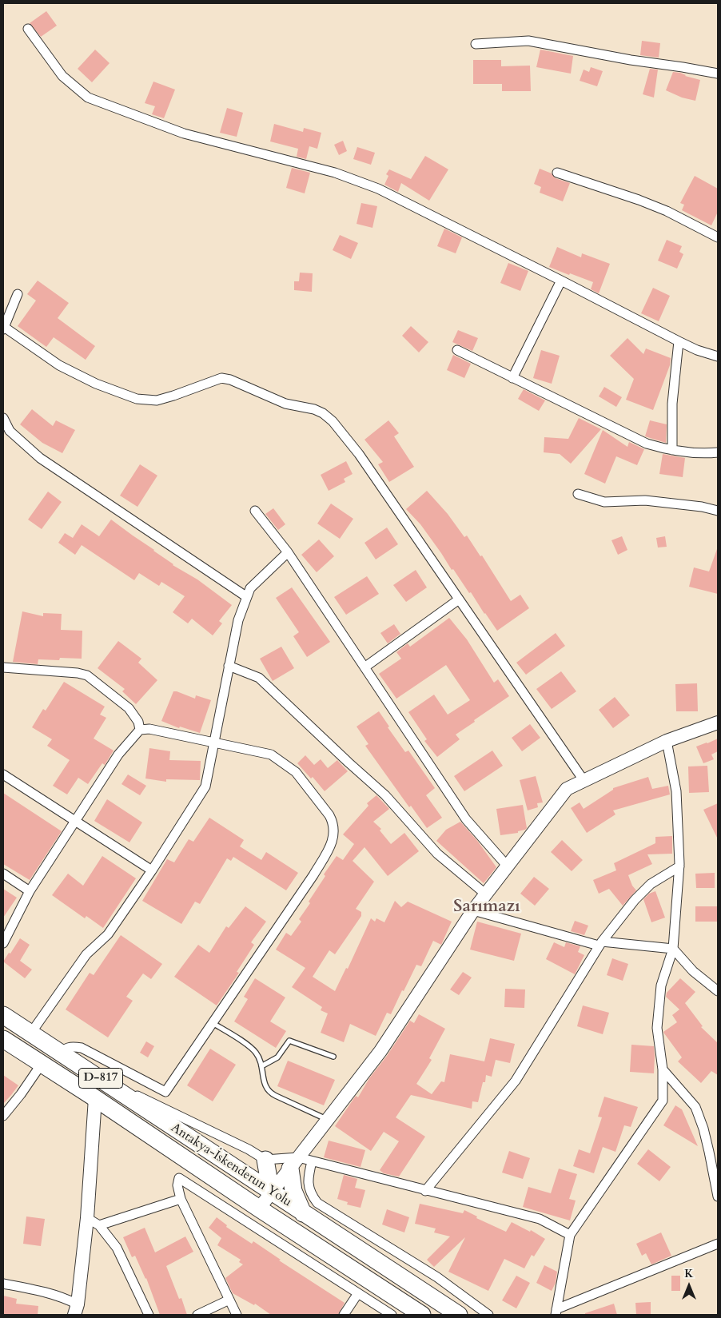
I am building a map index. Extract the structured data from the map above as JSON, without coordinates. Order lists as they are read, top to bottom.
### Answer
{
  "streets": {
    "highway": ["D-817", "Antakya-İskenderun Yolu"]
  },
  "districts": ["Sarımazı"],
  "north": "top"
}
